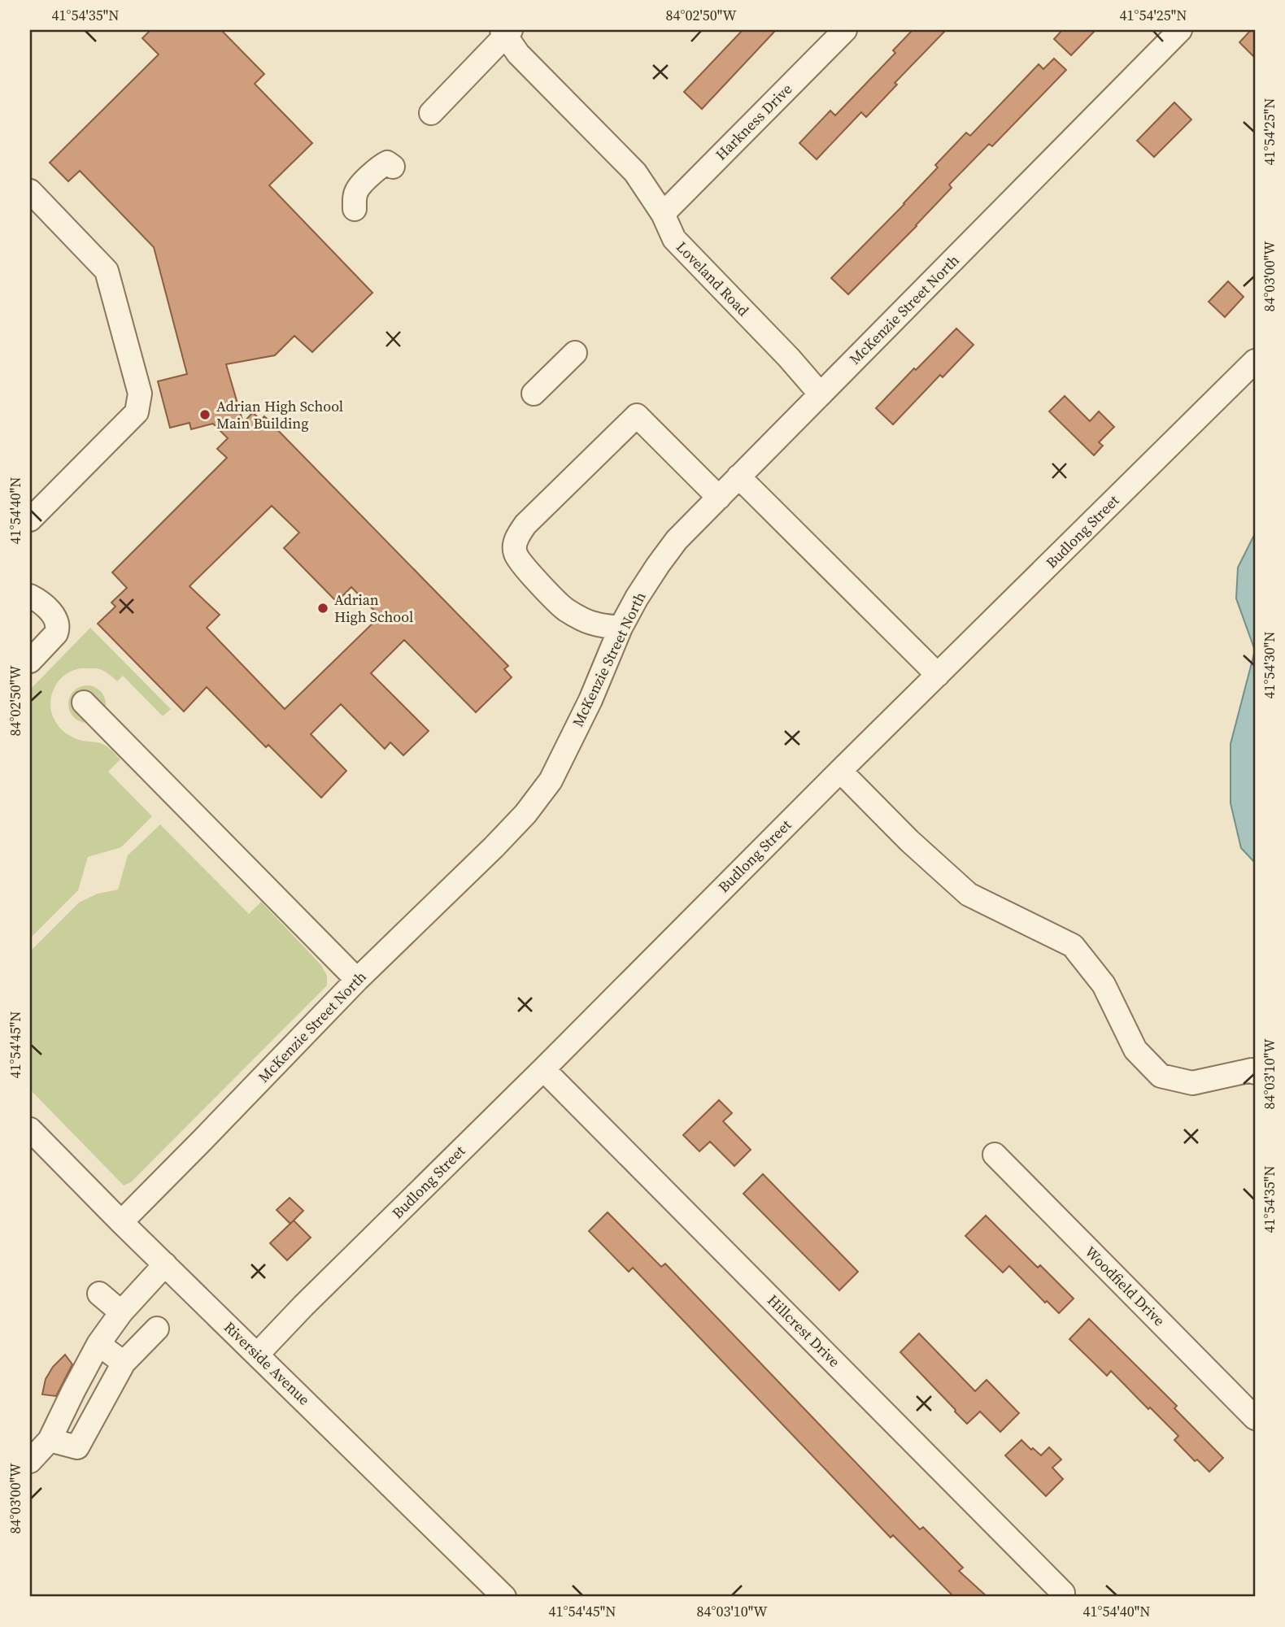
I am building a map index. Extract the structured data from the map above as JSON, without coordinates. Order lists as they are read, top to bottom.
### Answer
{
  "streets": {
    "street": [
      "Harkness Drive",
      "Loveland Road",
      "McKenzie Street North",
      "Budlong Street",
      "Woodfield Drive",
      "Hillcrest Drive",
      "Riverside Avenue"
    ]
  },
  "crossings": [
    ["Harkness Drive", "Loveland Road"],
    ["Loveland Road", "McKenzie Street North"],
    ["McKenzie Street North", "Riverside Avenue"],
    ["Budlong Street", "Hillcrest Drive"],
    ["Budlong Street", "Riverside Avenue"]
  ],
  "places": ["Adrian High School Main Building", "Adrian High School"],
  "coordinates": [
    "41°54'35\"N",
    "84°02'50\"W",
    "41°54'25\"N",
    "84°03'00\"W",
    "41°54'40\"N",
    "41°54'30\"N",
    "41°54'45\"N",
    "84°03'10\"W"
  ]
}
